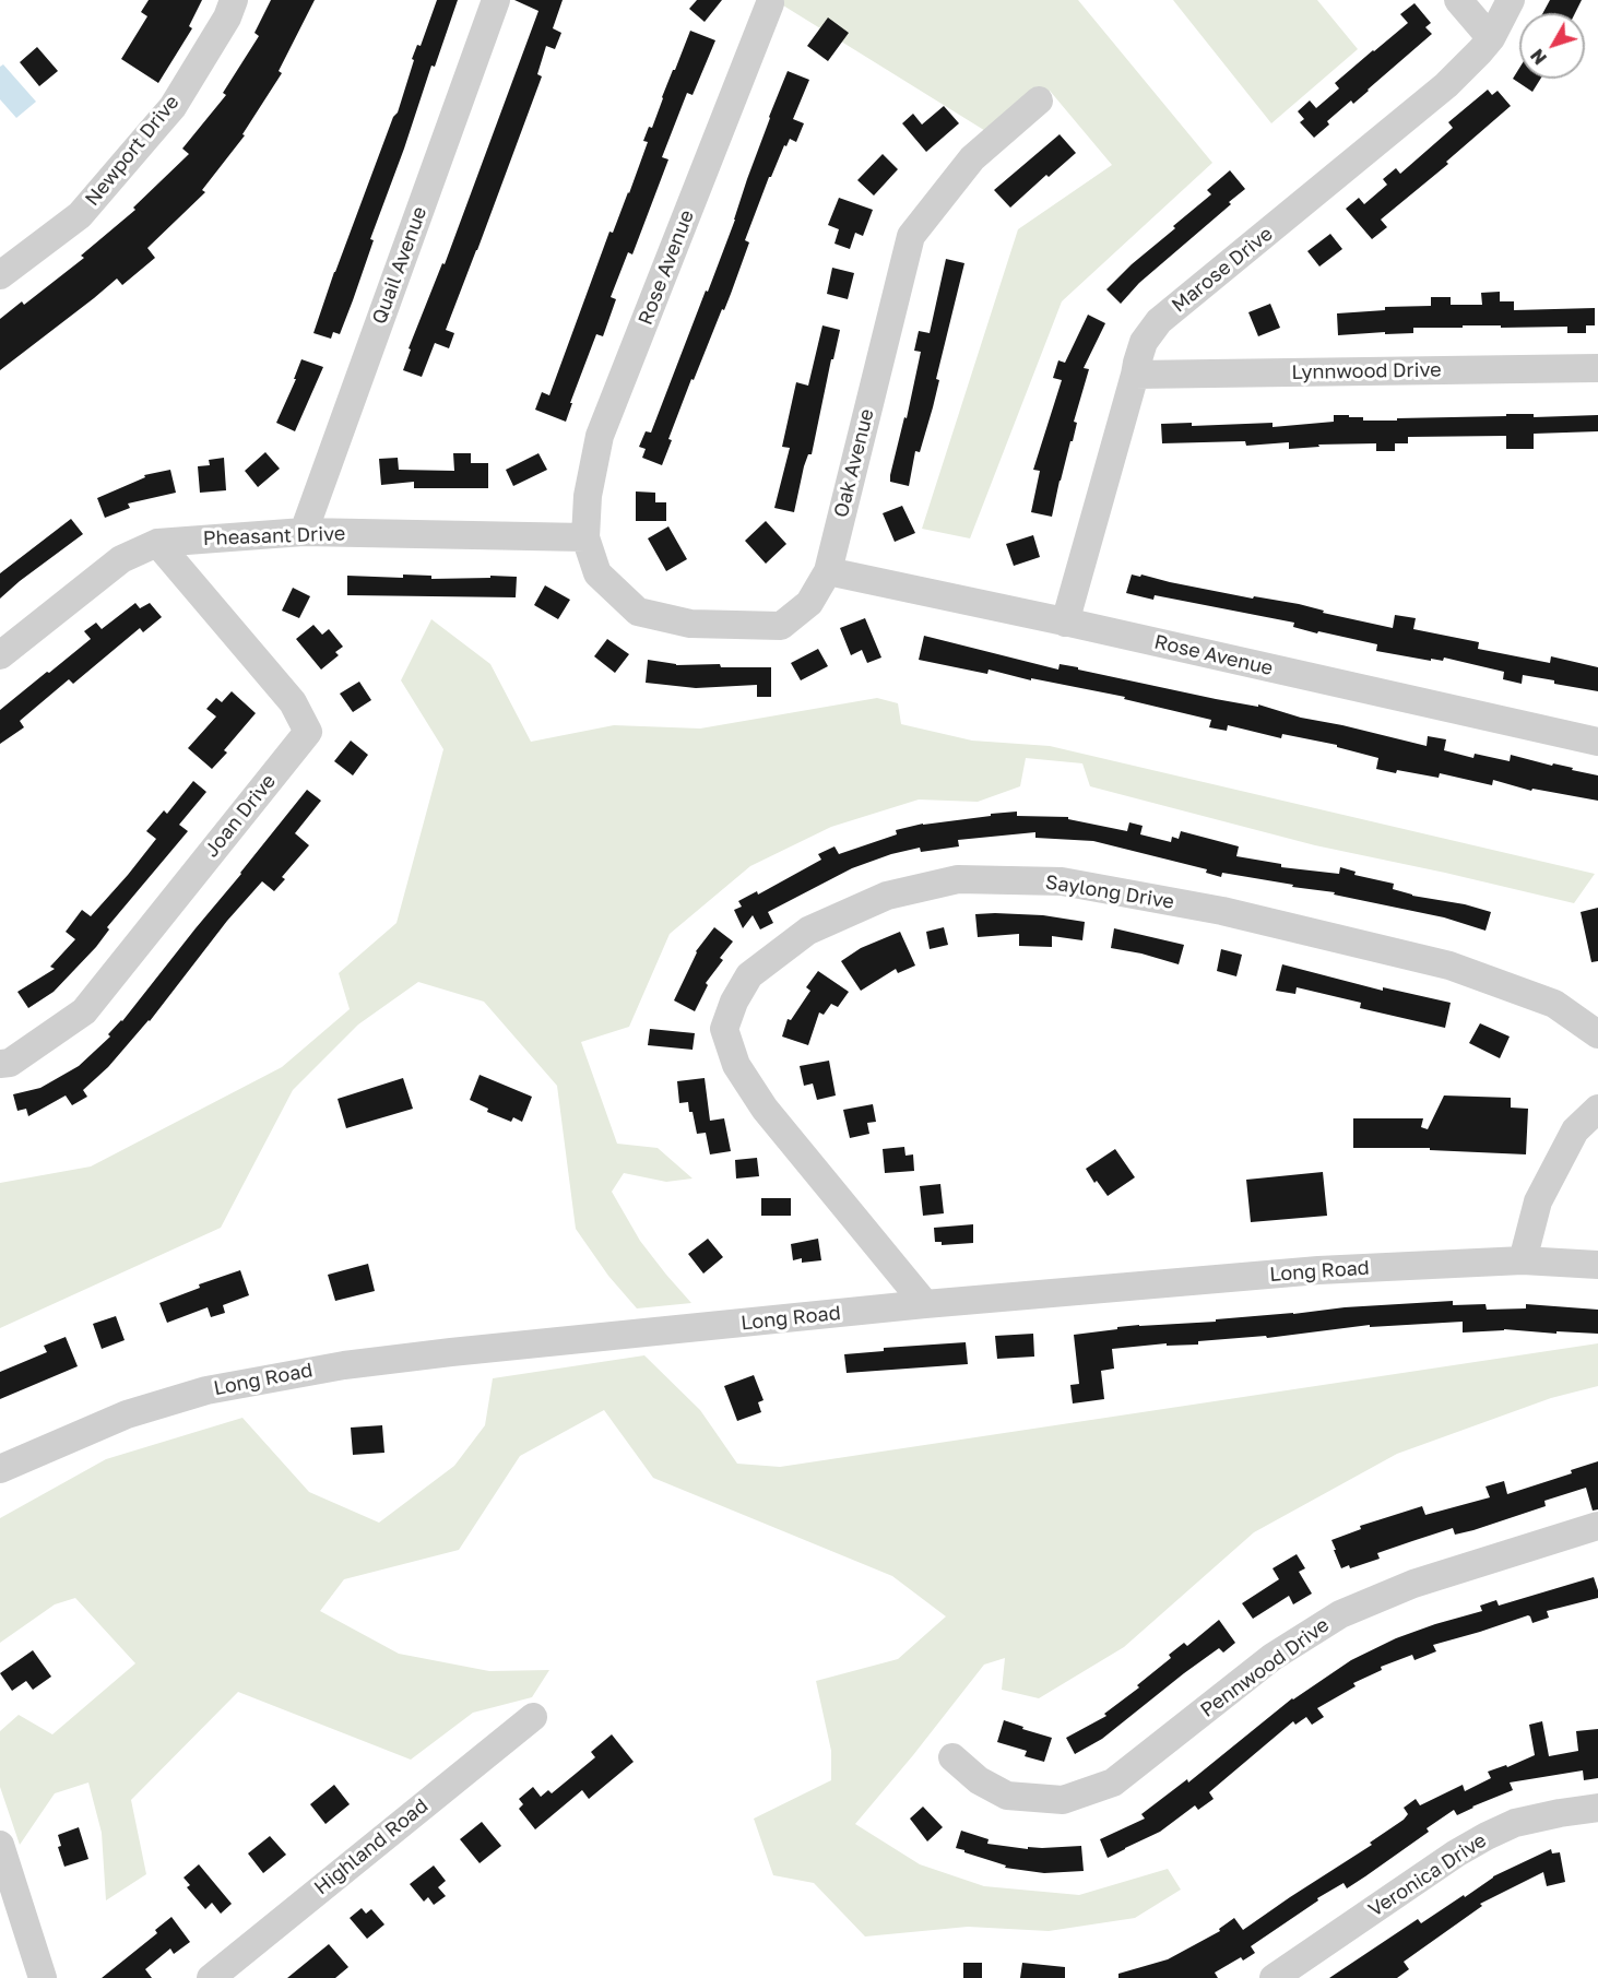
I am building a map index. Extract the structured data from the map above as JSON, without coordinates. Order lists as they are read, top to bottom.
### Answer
{
  "streets": {
    "street": [
      "Newport Drive",
      "Quail Avenue",
      "Rose Avenue",
      "Marose Drive",
      "Lynnwood Drive",
      "Oak Avenue",
      "Pheasant Drive",
      "Joan Drive",
      "Saylong Drive",
      "Long Road",
      "Pennwood Drive",
      "Highland Road",
      "Veronica Drive"
    ]
  },
  "crossings": [
    ["Quail Avenue", "Pheasant Drive"],
    ["Rose Avenue", "Marose Drive"],
    ["Rose Avenue", "Oak Avenue"],
    ["Rose Avenue", "Pheasant Drive"],
    ["Marose Drive", "Lynnwood Drive"],
    ["Oak Avenue", "Pheasant Drive"],
    ["Pheasant Drive", "Joan Drive"],
    ["Saylong Drive", "Long Road"]
  ],
  "north": "bottom left"
}
